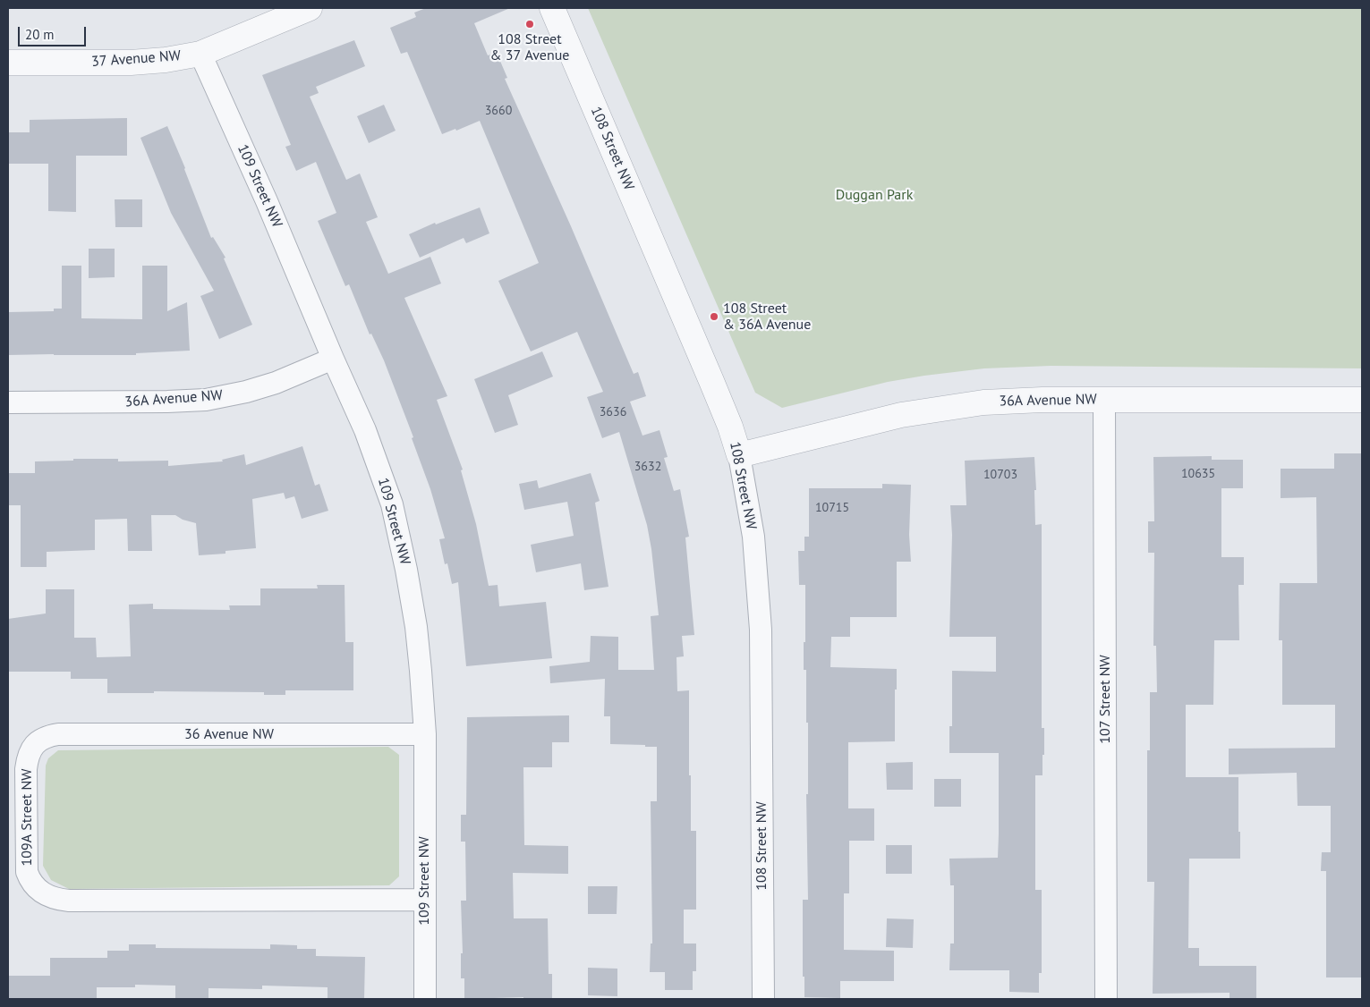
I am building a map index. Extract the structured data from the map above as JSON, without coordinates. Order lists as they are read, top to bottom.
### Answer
{
  "streets": {
    "street": [
      "37 Avenue NW",
      "108 Street NW",
      "109 Street NW",
      "36A Avenue NW",
      "107 Street NW",
      "36 Avenue NW",
      "109A Street NW"
    ]
  },
  "crossings": [
    ["37 Avenue NW", "109 Street NW"],
    ["108 Street NW", "36A Avenue NW"],
    ["109 Street NW", "36A Avenue NW"],
    ["109 Street NW", "36 Avenue NW"],
    ["109 Street NW", "109A Street NW"],
    ["36A Avenue NW", "107 Street NW"],
    ["36 Avenue NW", "109A Street NW"]
  ],
  "parks": ["Duggan Park"],
  "places": ["108 Street & 37 Avenue", "108 Street & 36A Avenue"],
  "house_numbers": [
    "3660",
    "3636",
    "3632",
    "10635",
    "10703",
    "10715"
  ],
  "scale_bar": "20 m"
}
